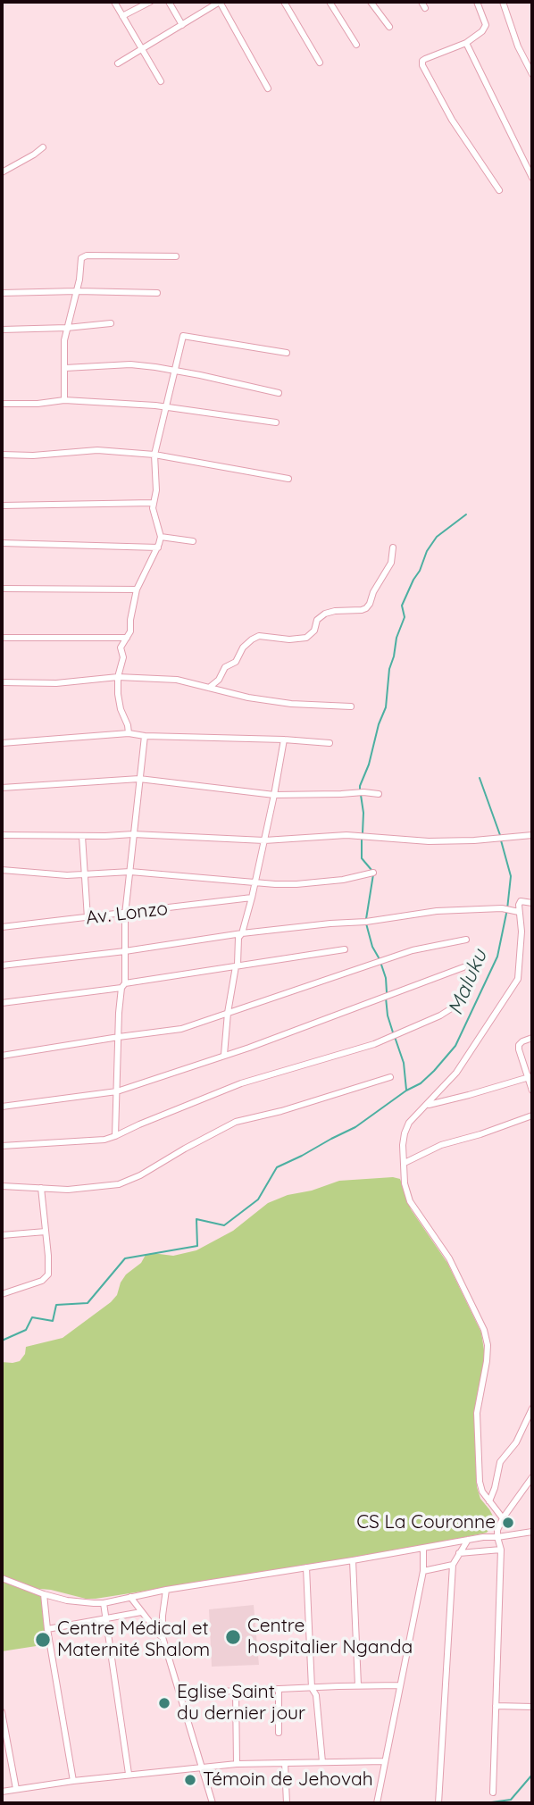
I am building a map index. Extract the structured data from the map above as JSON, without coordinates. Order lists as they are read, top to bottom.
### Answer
{
  "streets": {
    "street": ["Av. Lonzo"]
  },
  "water": ["Maluku"],
  "places": [
    "CS La Couronne",
    "Centre hospitalier Nganda",
    "Centre Médical et Maternité Shalom",
    "Eglise Saint du dernier jour",
    "Témoin de Jehovah"
  ]
}
